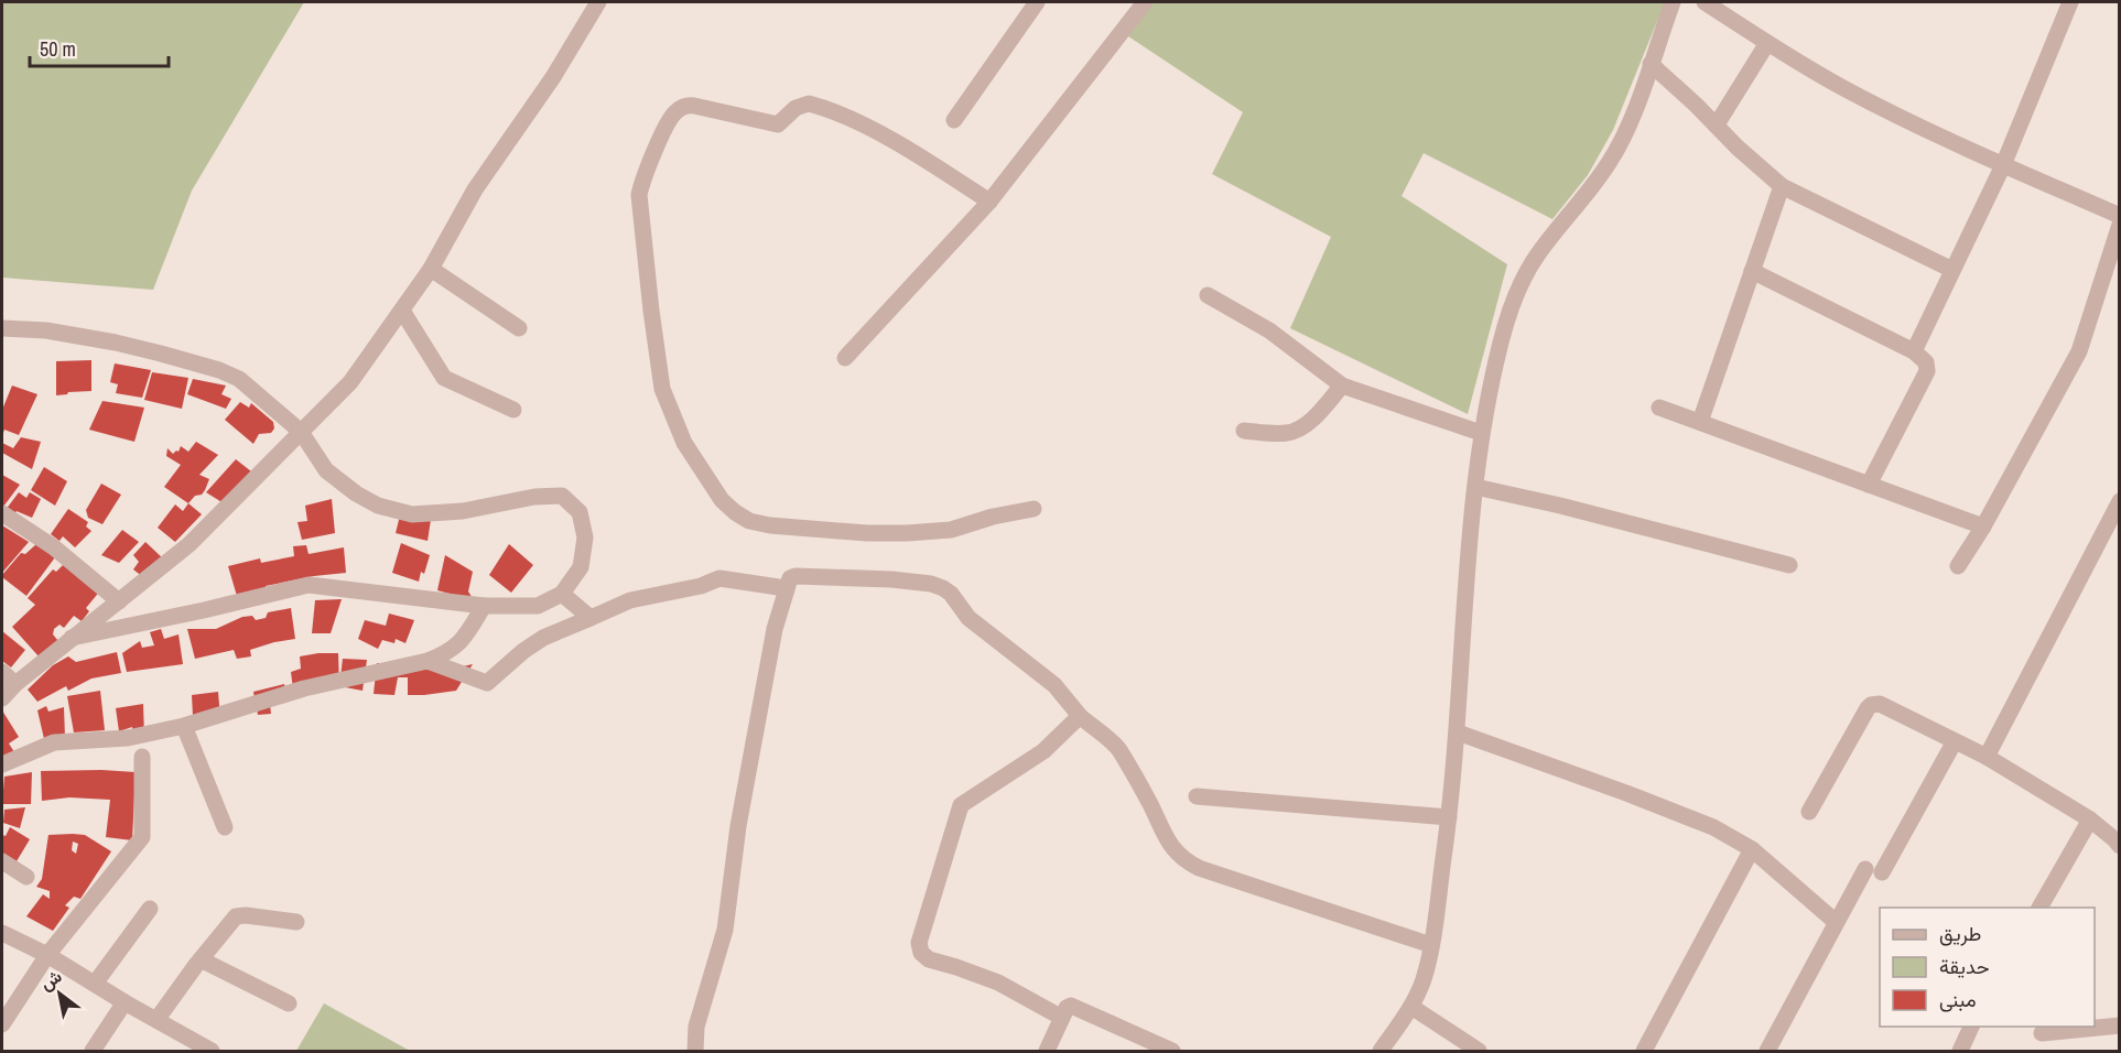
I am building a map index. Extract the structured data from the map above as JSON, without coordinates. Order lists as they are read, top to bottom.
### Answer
{
  "legend": ["طريق", "حديقة", "مبنى"],
  "scale_bar": "50 m",
  "north": "top left"
}
